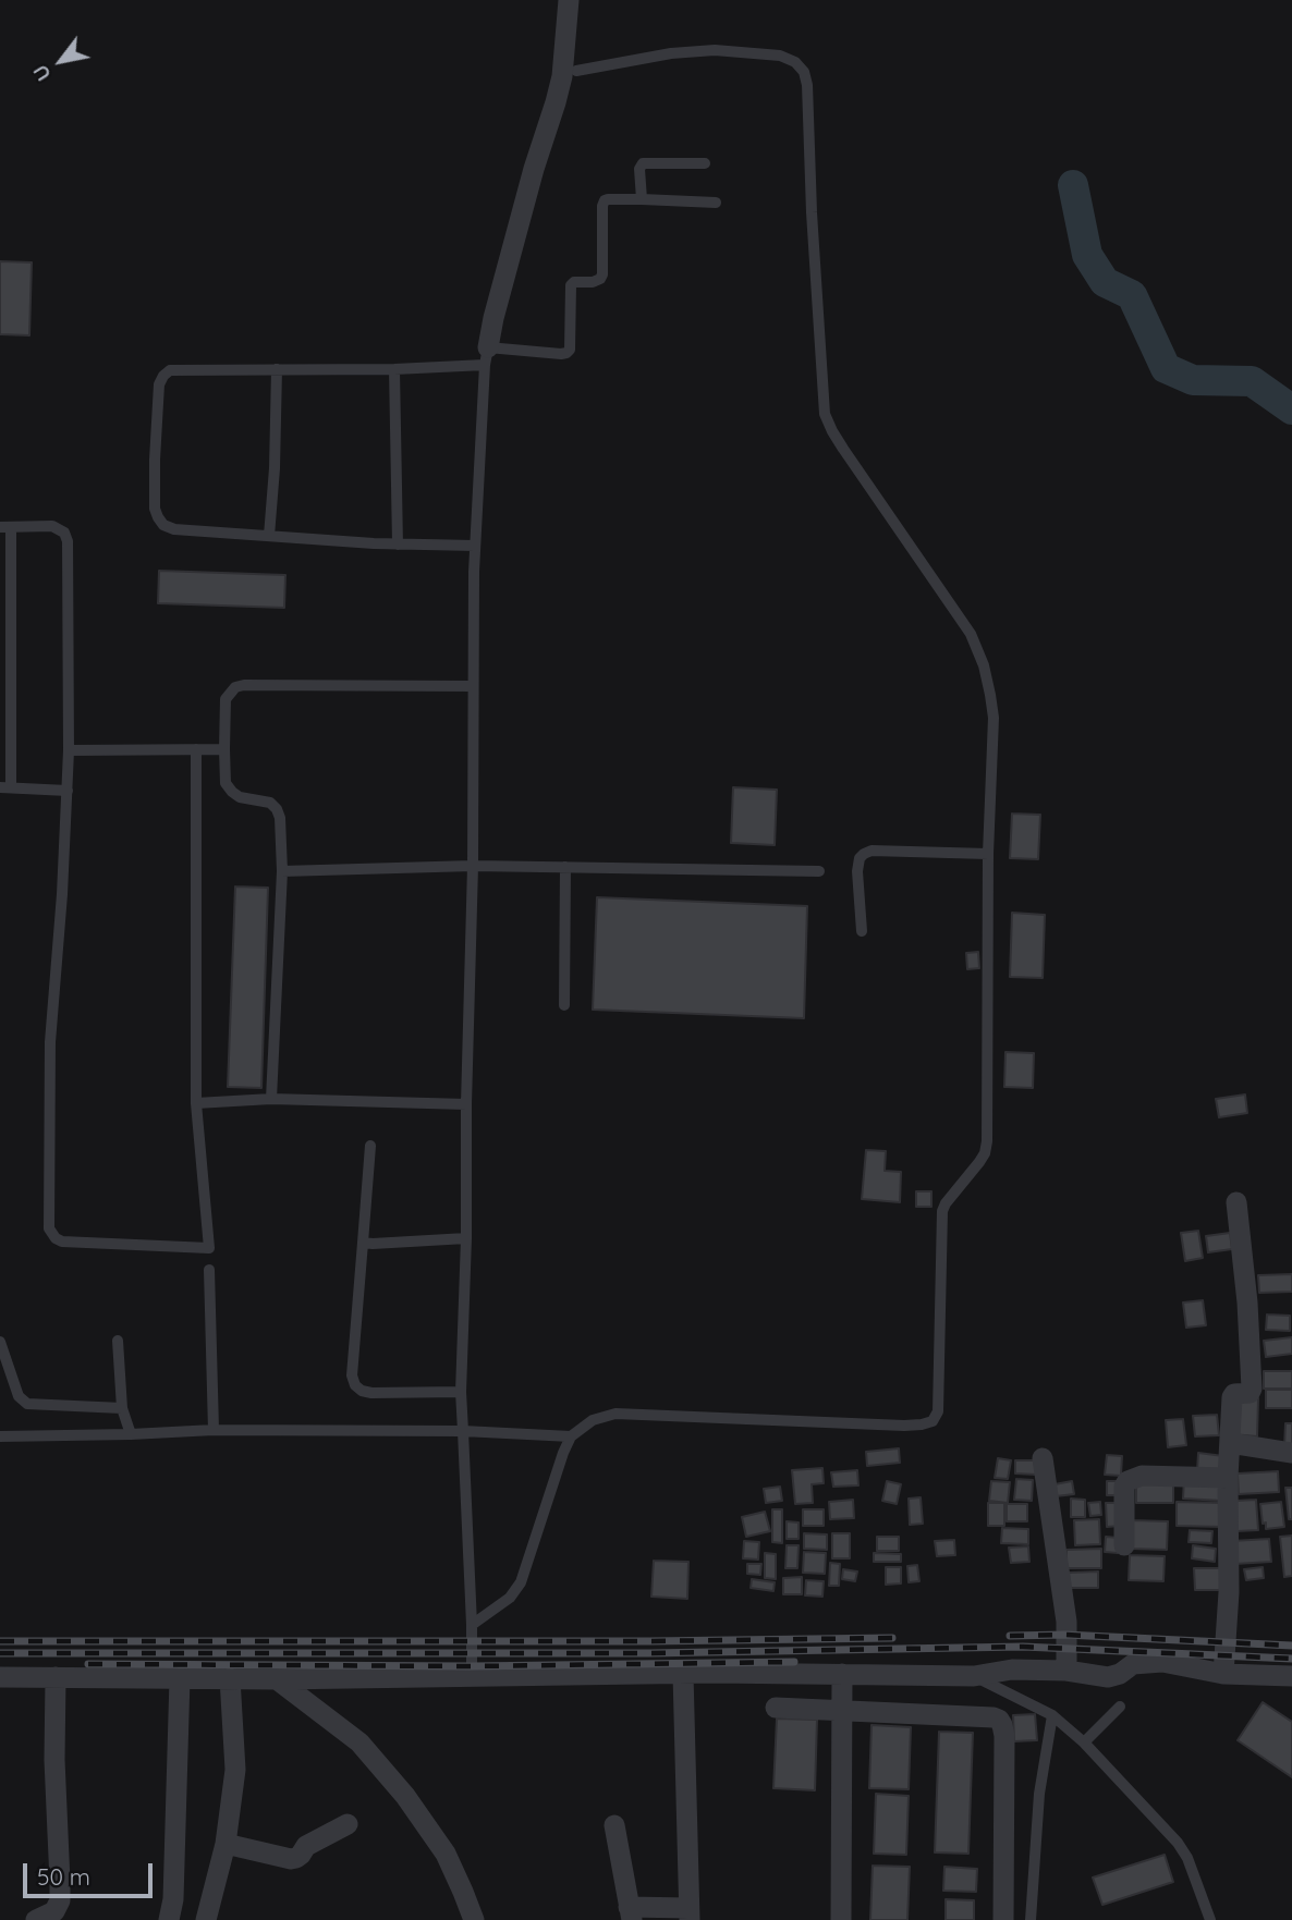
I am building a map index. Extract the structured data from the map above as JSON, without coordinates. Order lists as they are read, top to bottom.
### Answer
{
  "scale_bar": "50 m",
  "north": "bottom left"
}
